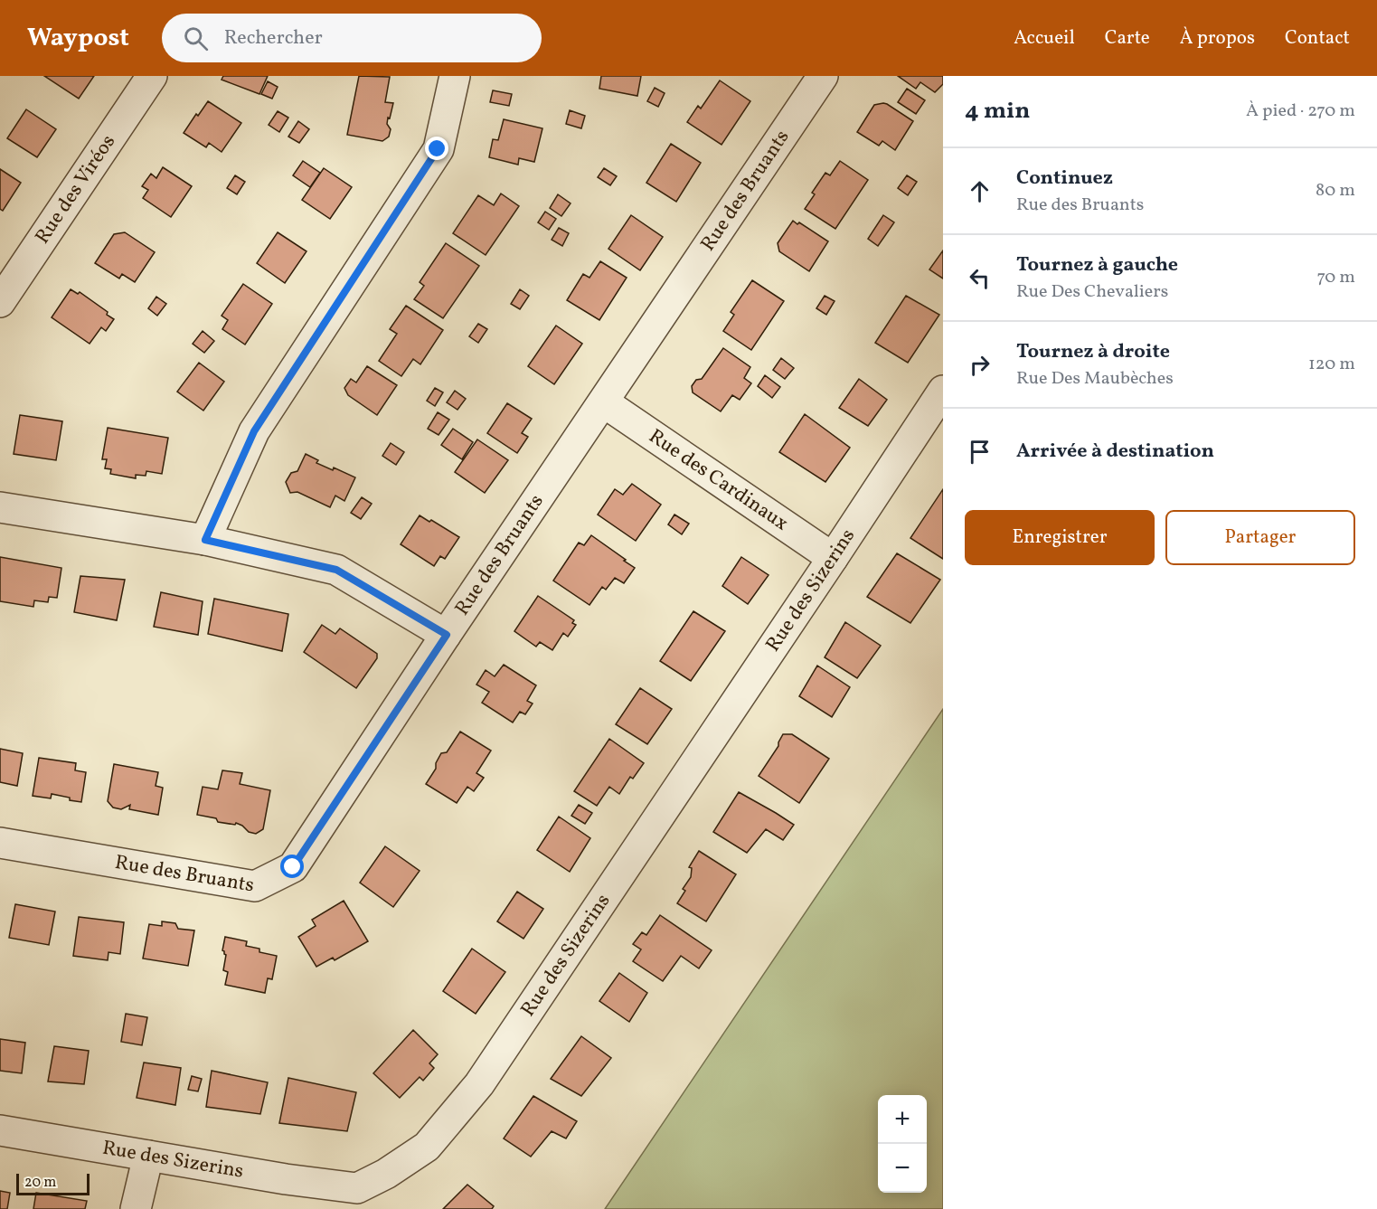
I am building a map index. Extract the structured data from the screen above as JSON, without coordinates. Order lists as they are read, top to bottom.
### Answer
{
  "streets": {
    "street": [
      "Rue des Viréos",
      "Rue des Bruants",
      "Rue des Cardinaux",
      "Rue des Sizerins"
    ]
  },
  "crossings": [
    ["Rue des Bruants", "Rue des Cardinaux"],
    ["Rue des Cardinaux", "Rue des Sizerins"]
  ],
  "scale_bar": "20 m",
  "page": {
    "header": "Waypost",
    "search": "Rechercher",
    "nav": [
      "Accueil",
      "Carte",
      "À propos",
      "Contact"
    ],
    "heading": ["4 min", "À pied · 270 m"],
    "list": [
      ["Continuez", "Rue des Bruants", "80 m"],
      ["Tournez à gauche", "Rue Des Chevaliers", "70 m"],
      ["Tournez à droite", "Rue Des Maubèches", "120 m"],
      "Arrivée à destination"
    ],
    "buttons": ["Enregistrer", "Partager"],
    "map_buttons": ["+", "−"],
    "scale": "20 m"
  }
}
